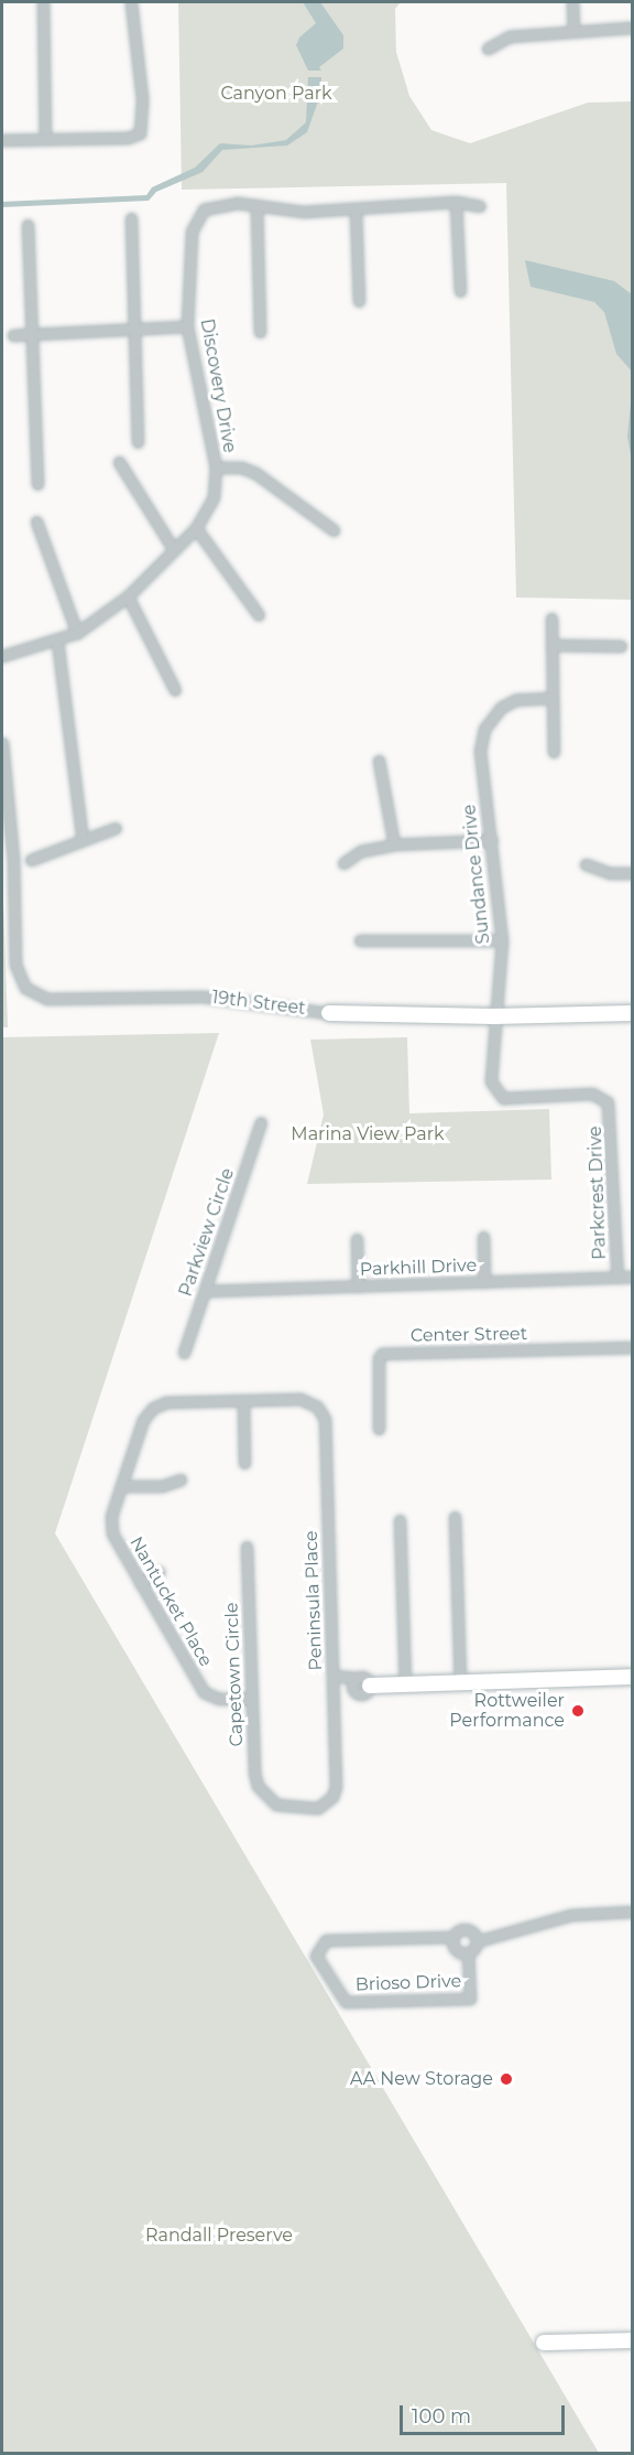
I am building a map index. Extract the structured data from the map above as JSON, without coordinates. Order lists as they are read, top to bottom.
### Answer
{
  "streets": {
    "street": [
      "Discovery Drive",
      "Sundance Drive",
      "19th Street",
      "Parkcrest Drive",
      "Parkview Circle",
      "Parkhill Drive",
      "Center Street",
      "Peninsula Place",
      "Nantucket Place",
      "Capetown Circle",
      "Brioso Drive"
    ]
  },
  "crossings": [
    ["Sundance Drive", "19th Street"],
    ["Sundance Drive", "Parkcrest Drive"],
    ["19th Street", "Parkcrest Drive"],
    ["Parkcrest Drive", "Parkhill Drive"],
    ["Parkview Circle", "Parkhill Drive"],
    ["Peninsula Place", "Nantucket Place"],
    ["Peninsula Place", "Capetown Circle"],
    ["Nantucket Place", "Capetown Circle"]
  ],
  "parks": ["Canyon Park", "Marina View Park", "Randall Preserve"],
  "places": ["Rottweiler Performance", "AA New Storage"],
  "scale_bar": "100 m"
}
